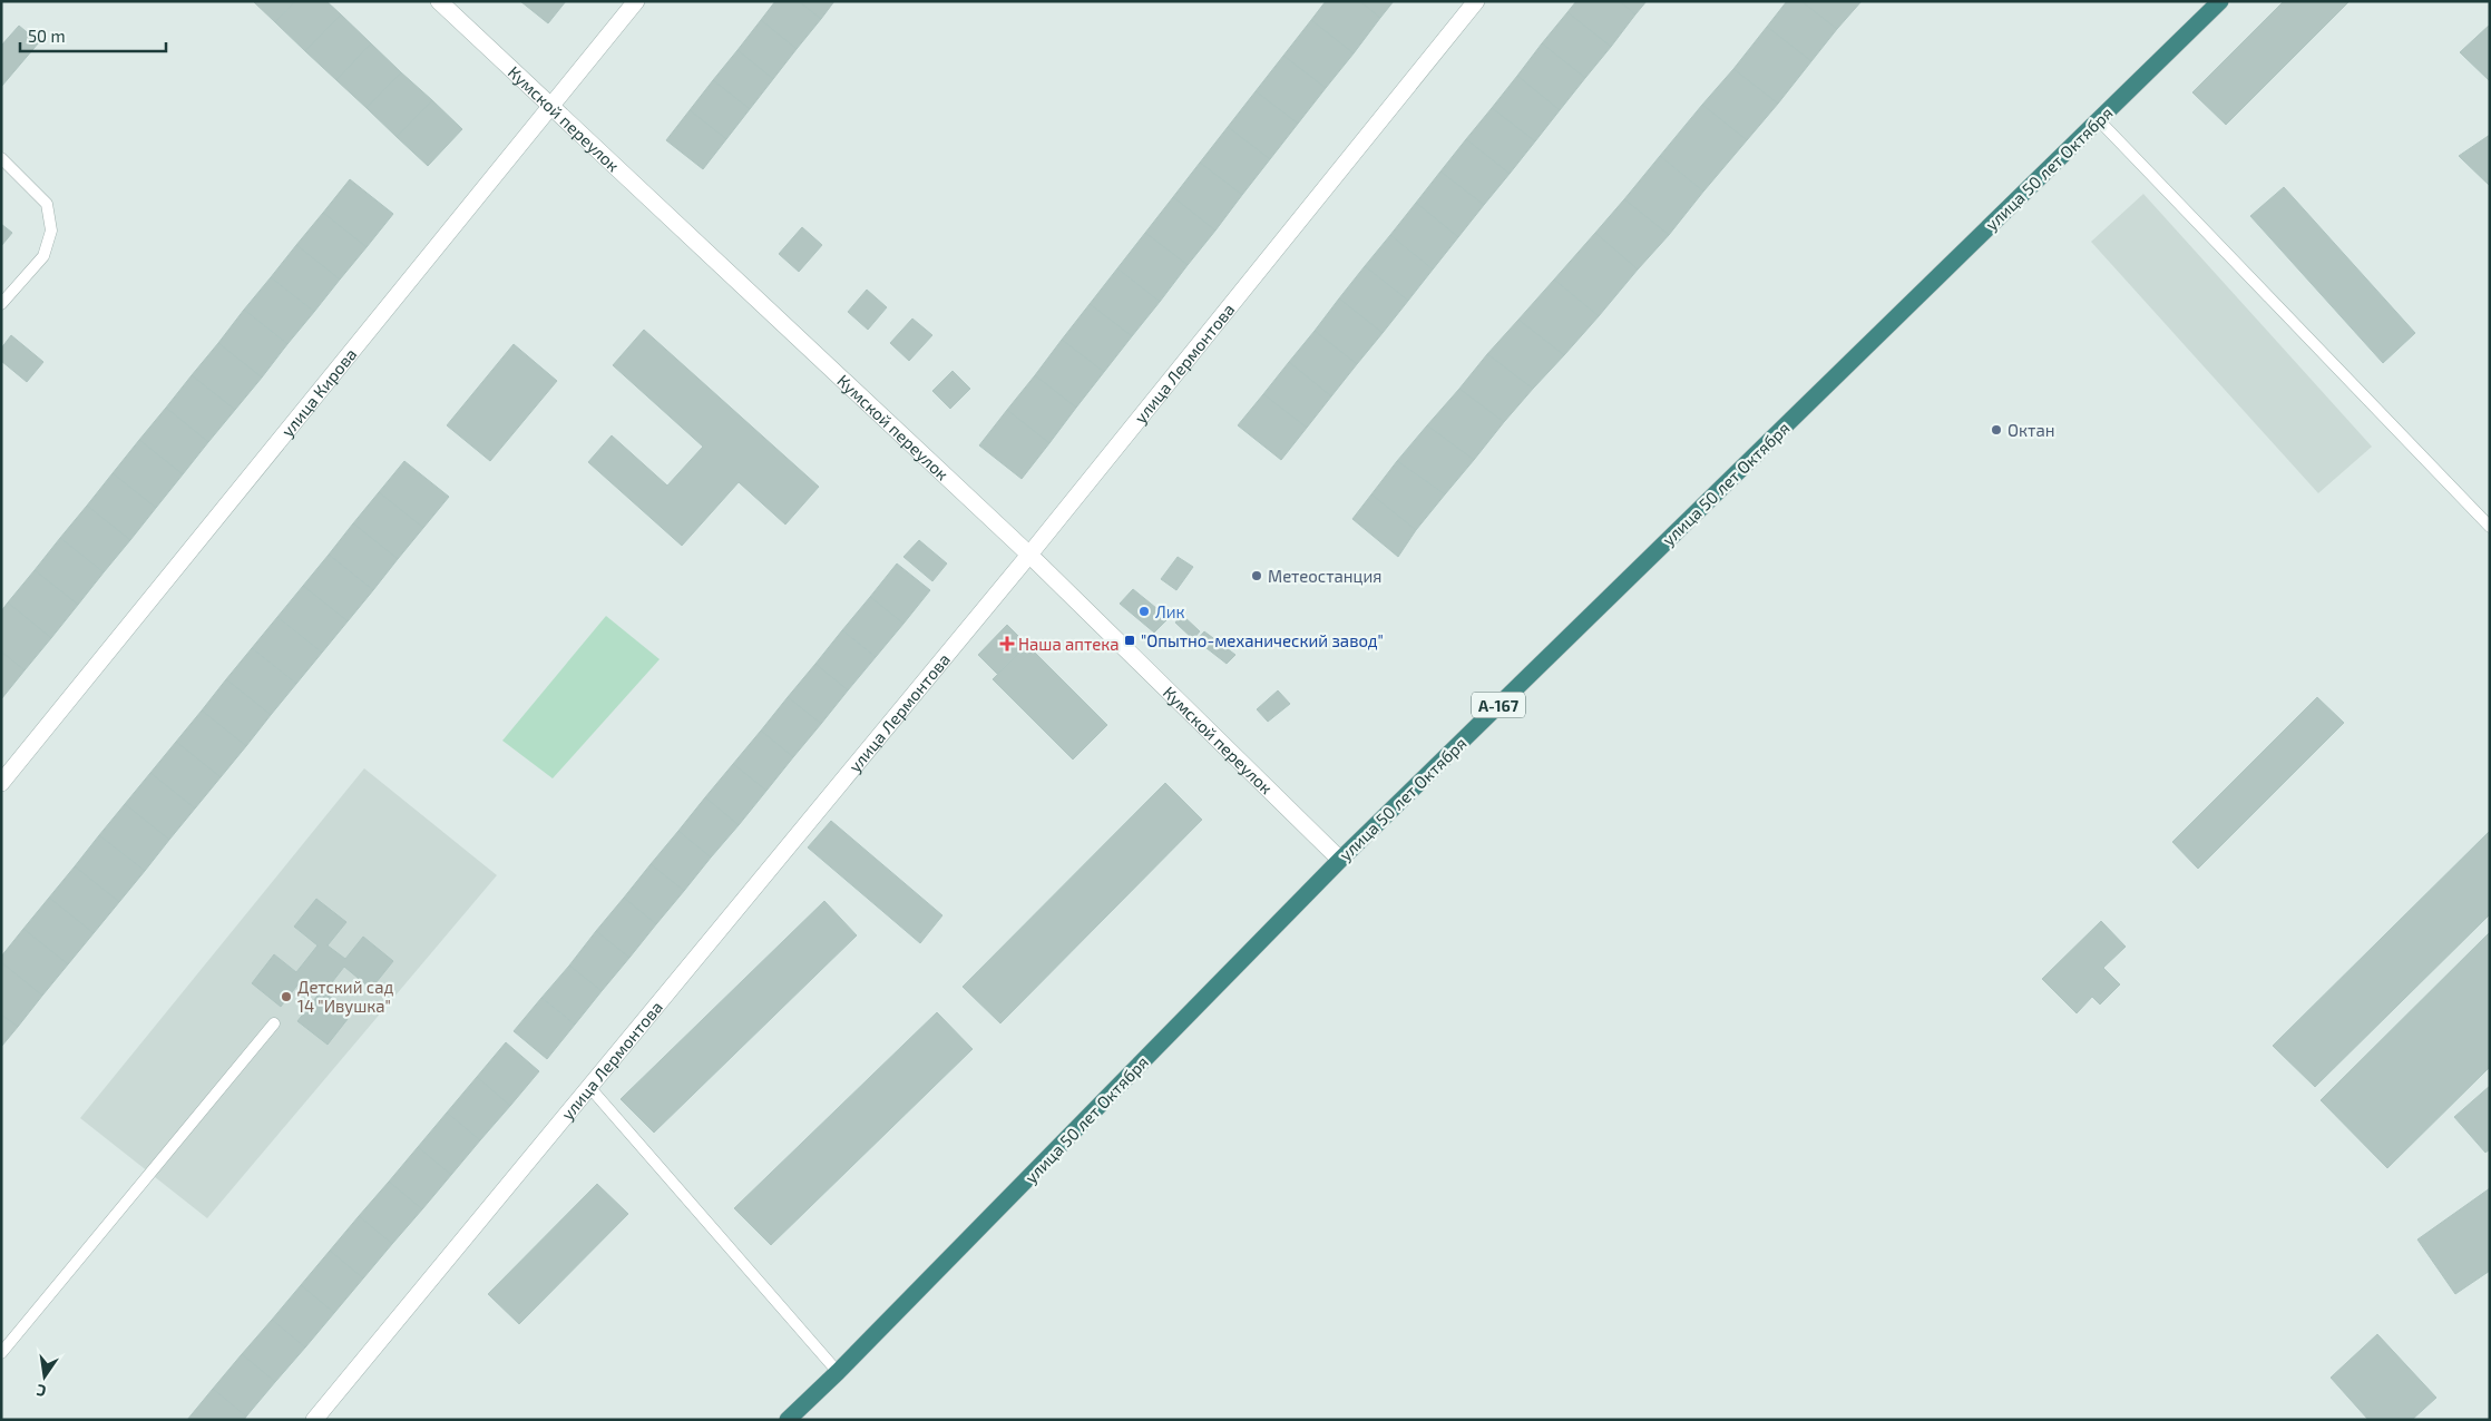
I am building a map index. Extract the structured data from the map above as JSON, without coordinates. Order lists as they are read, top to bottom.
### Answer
{
  "streets": {
    "highway": ["улица 50 лет Октября", "А-167"],
    "street": ["Кумской переулок", "улица Лермонтова", "улица Кирова"]
  },
  "crossings": [
    ["Кумской переулок", "улица 50 лет Октября"],
    ["Кумской переулок", "улица Лермонтова"],
    ["Кумской переулок", "улица Кирова"]
  ],
  "places": {
    "other": [
      "Октан",
      "Метеостанция",
      "Лик",
      "Детский сад 14 \"Ивушка\""
    ],
    "transit": ["\"Опытно-механический завод\""],
    "health": ["Наша аптека"]
  },
  "scale_bar": "50 m",
  "north": "bottom"
}
